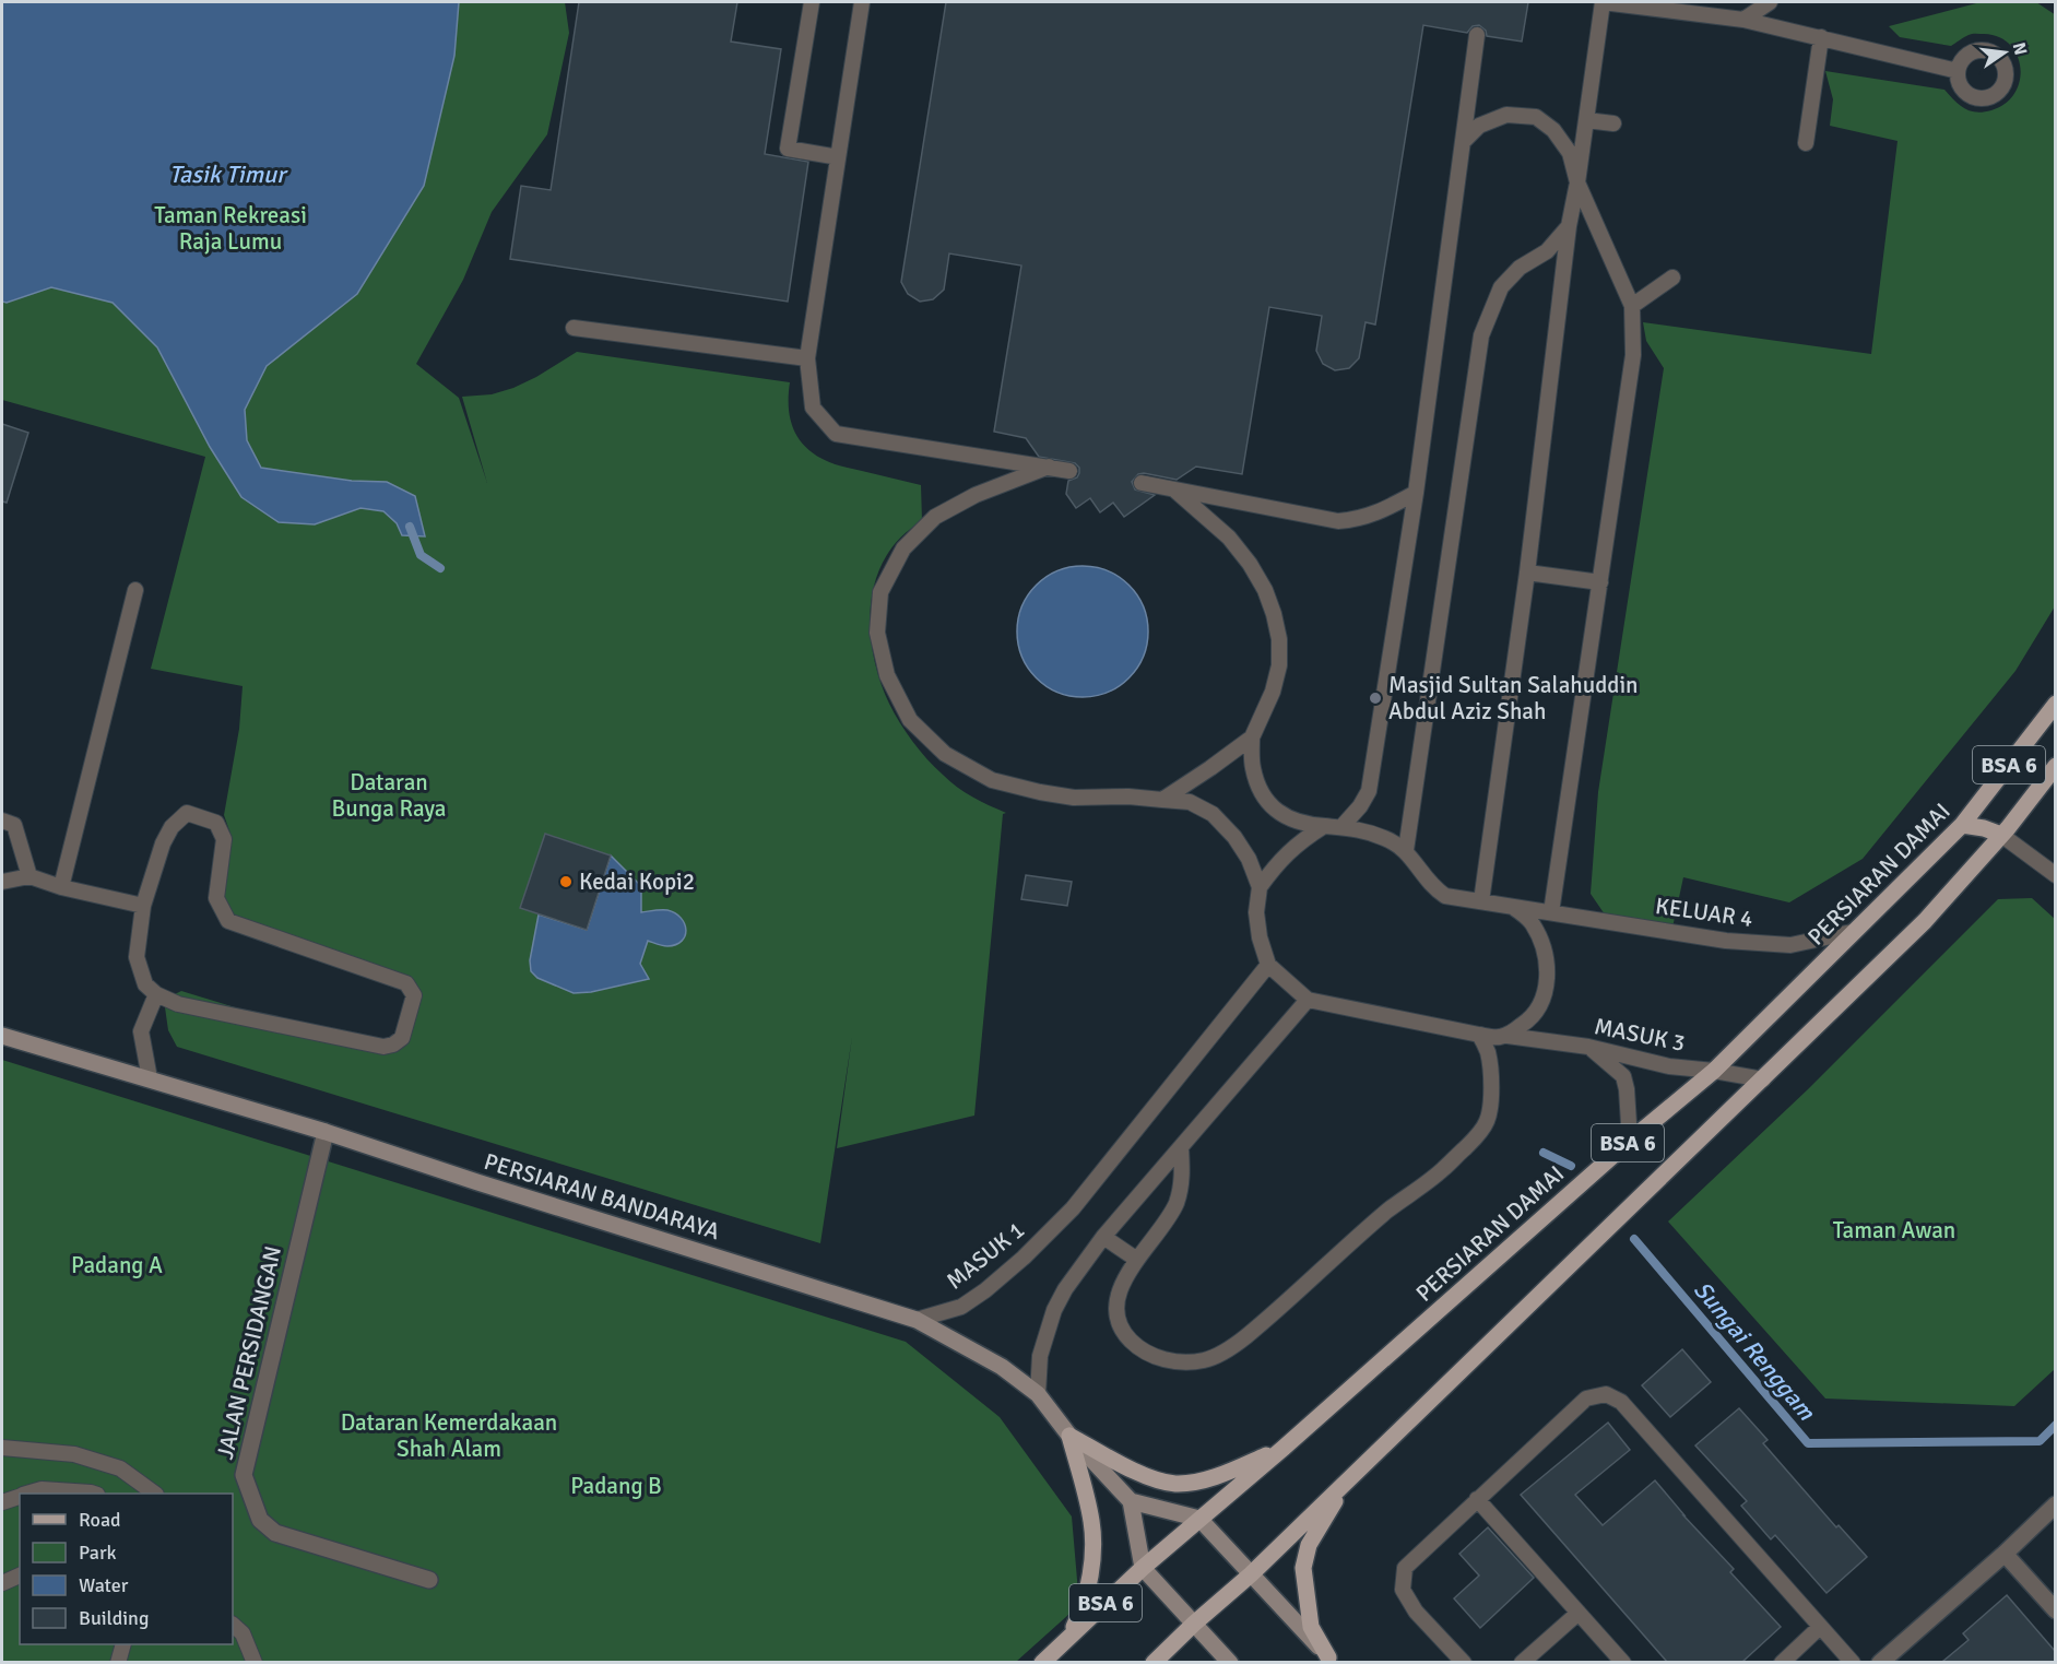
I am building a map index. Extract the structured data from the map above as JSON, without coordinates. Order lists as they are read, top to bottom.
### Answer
{
  "streets": {
    "main road": ["BSA 6", "PERSIARAN DAMAI", "PERSIARAN BANDARAYA"],
    "street": ["JALAN PERSIDANGAN"],
    "lane": ["KELUAR 4", "MASUK 3", "MASUK 1"]
  },
  "crossings": [
    ["BSA 6", "MASUK 3"],
    ["PERSIARAN DAMAI", "KELUAR 4"],
    ["PERSIARAN DAMAI", "MASUK 3"],
    ["PERSIARAN BANDARAYA", "MASUK 1"],
    ["PERSIARAN BANDARAYA", "JALAN PERSIDANGAN"]
  ],
  "water": ["Tasik Timur", "Sungai Renggam"],
  "parks": [
    "Taman Rekreasi Raja Lumu",
    "Dataran Bunga Raya",
    "Taman Awan",
    "Padang A",
    "Dataran Kemerdakaan Shah Alam",
    "Padang B"
  ],
  "places": ["Masjid Sultan Salahuddin Abdul Aziz Shah", "Kedai Kopi2"],
  "legend": [
    "Road",
    "Park",
    "Water",
    "Building"
  ],
  "north": "right"
}
